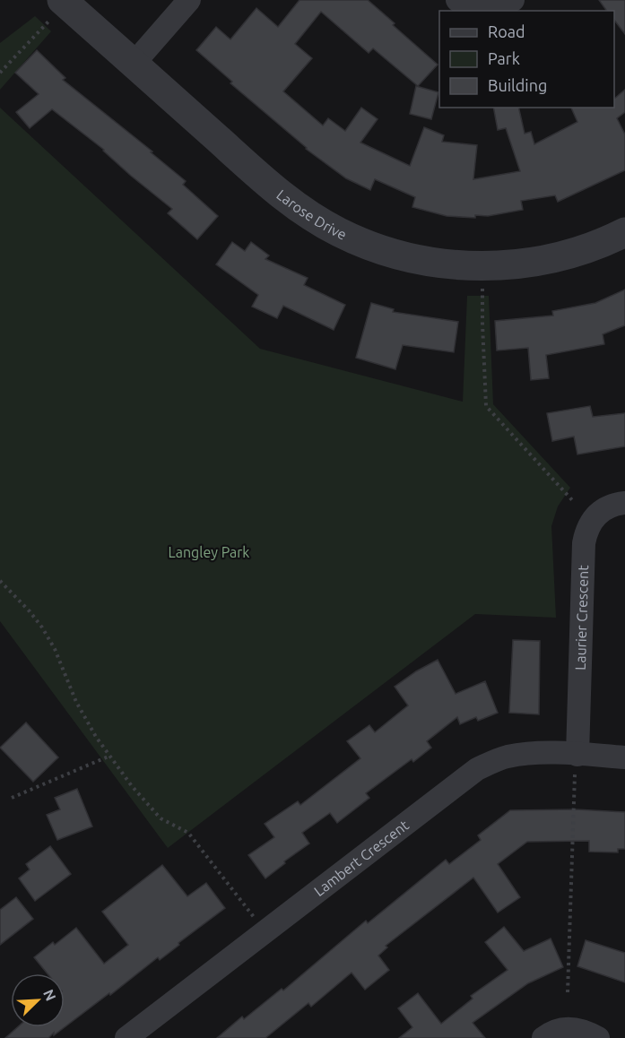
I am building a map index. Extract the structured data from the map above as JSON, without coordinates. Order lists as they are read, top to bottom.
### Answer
{
  "streets": {
    "street": ["Larose Drive", "Laurier Crescent", "Lambert Crescent"]
  },
  "crossings": [
    ["Laurier Crescent", "Lambert Crescent"]
  ],
  "parks": ["Langley Park"],
  "legend": ["Road", "Park", "Building"],
  "north": "top right"
}
